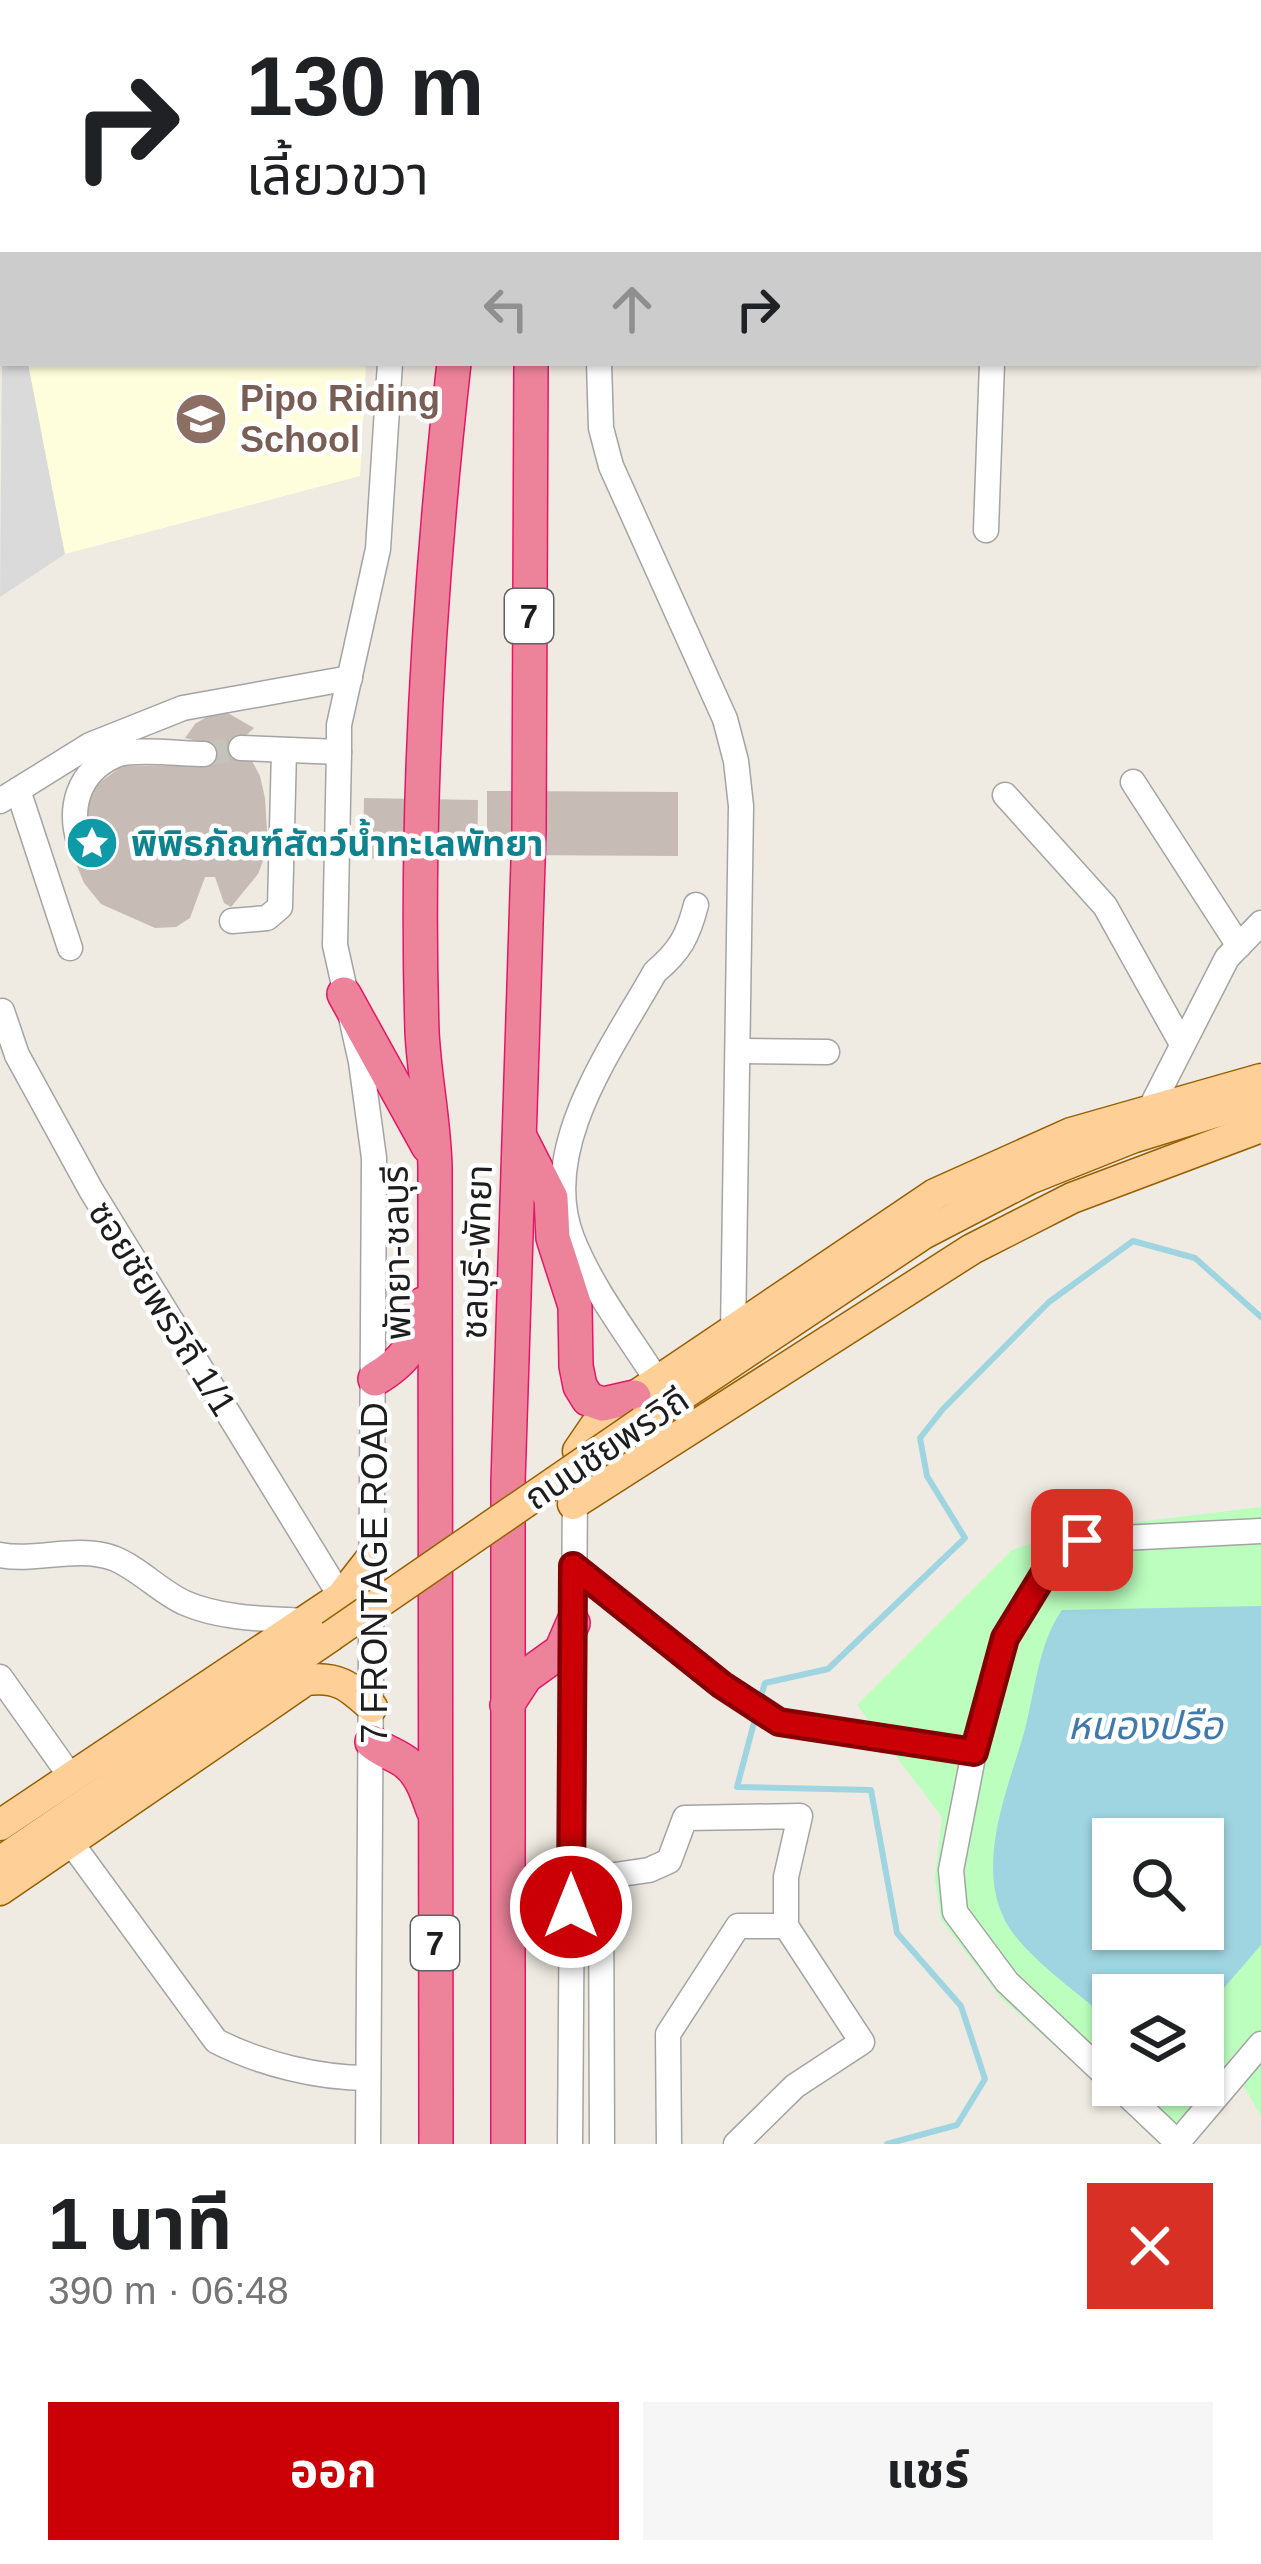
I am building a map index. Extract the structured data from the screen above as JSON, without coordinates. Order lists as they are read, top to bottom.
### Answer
{
  "streets": {
    "highway": ["7", "ชลบุรี-พัทยา", "พัทยา-ชลบุรี"],
    "main road": ["ถนนชัยพรวิถี"],
    "street": ["ซอยชัยพรวิถี 1/1", "7 FRONTAGE ROAD"]
  },
  "crossings": [
    ["ซอยชัยพรวิถี 1/1", "ถนนชัยพรวิถี"],
    ["ถนนชัยพรวิถี", "7 FRONTAGE ROAD"]
  ],
  "water": ["หนองปรือ"],
  "places": {
    "school or university": ["Pipo Riding School"],
    "place": ["พิพิธภัณฑ์สัตว์น้ำทะเลพัทยา"]
  },
  "page": {
    "turn": ["130 m", "เลี้ยวขวา"],
    "heading": ["1 นาที", "390 m · 06:48"],
    "buttons": ["ออก", "แชร์"]
  }
}
